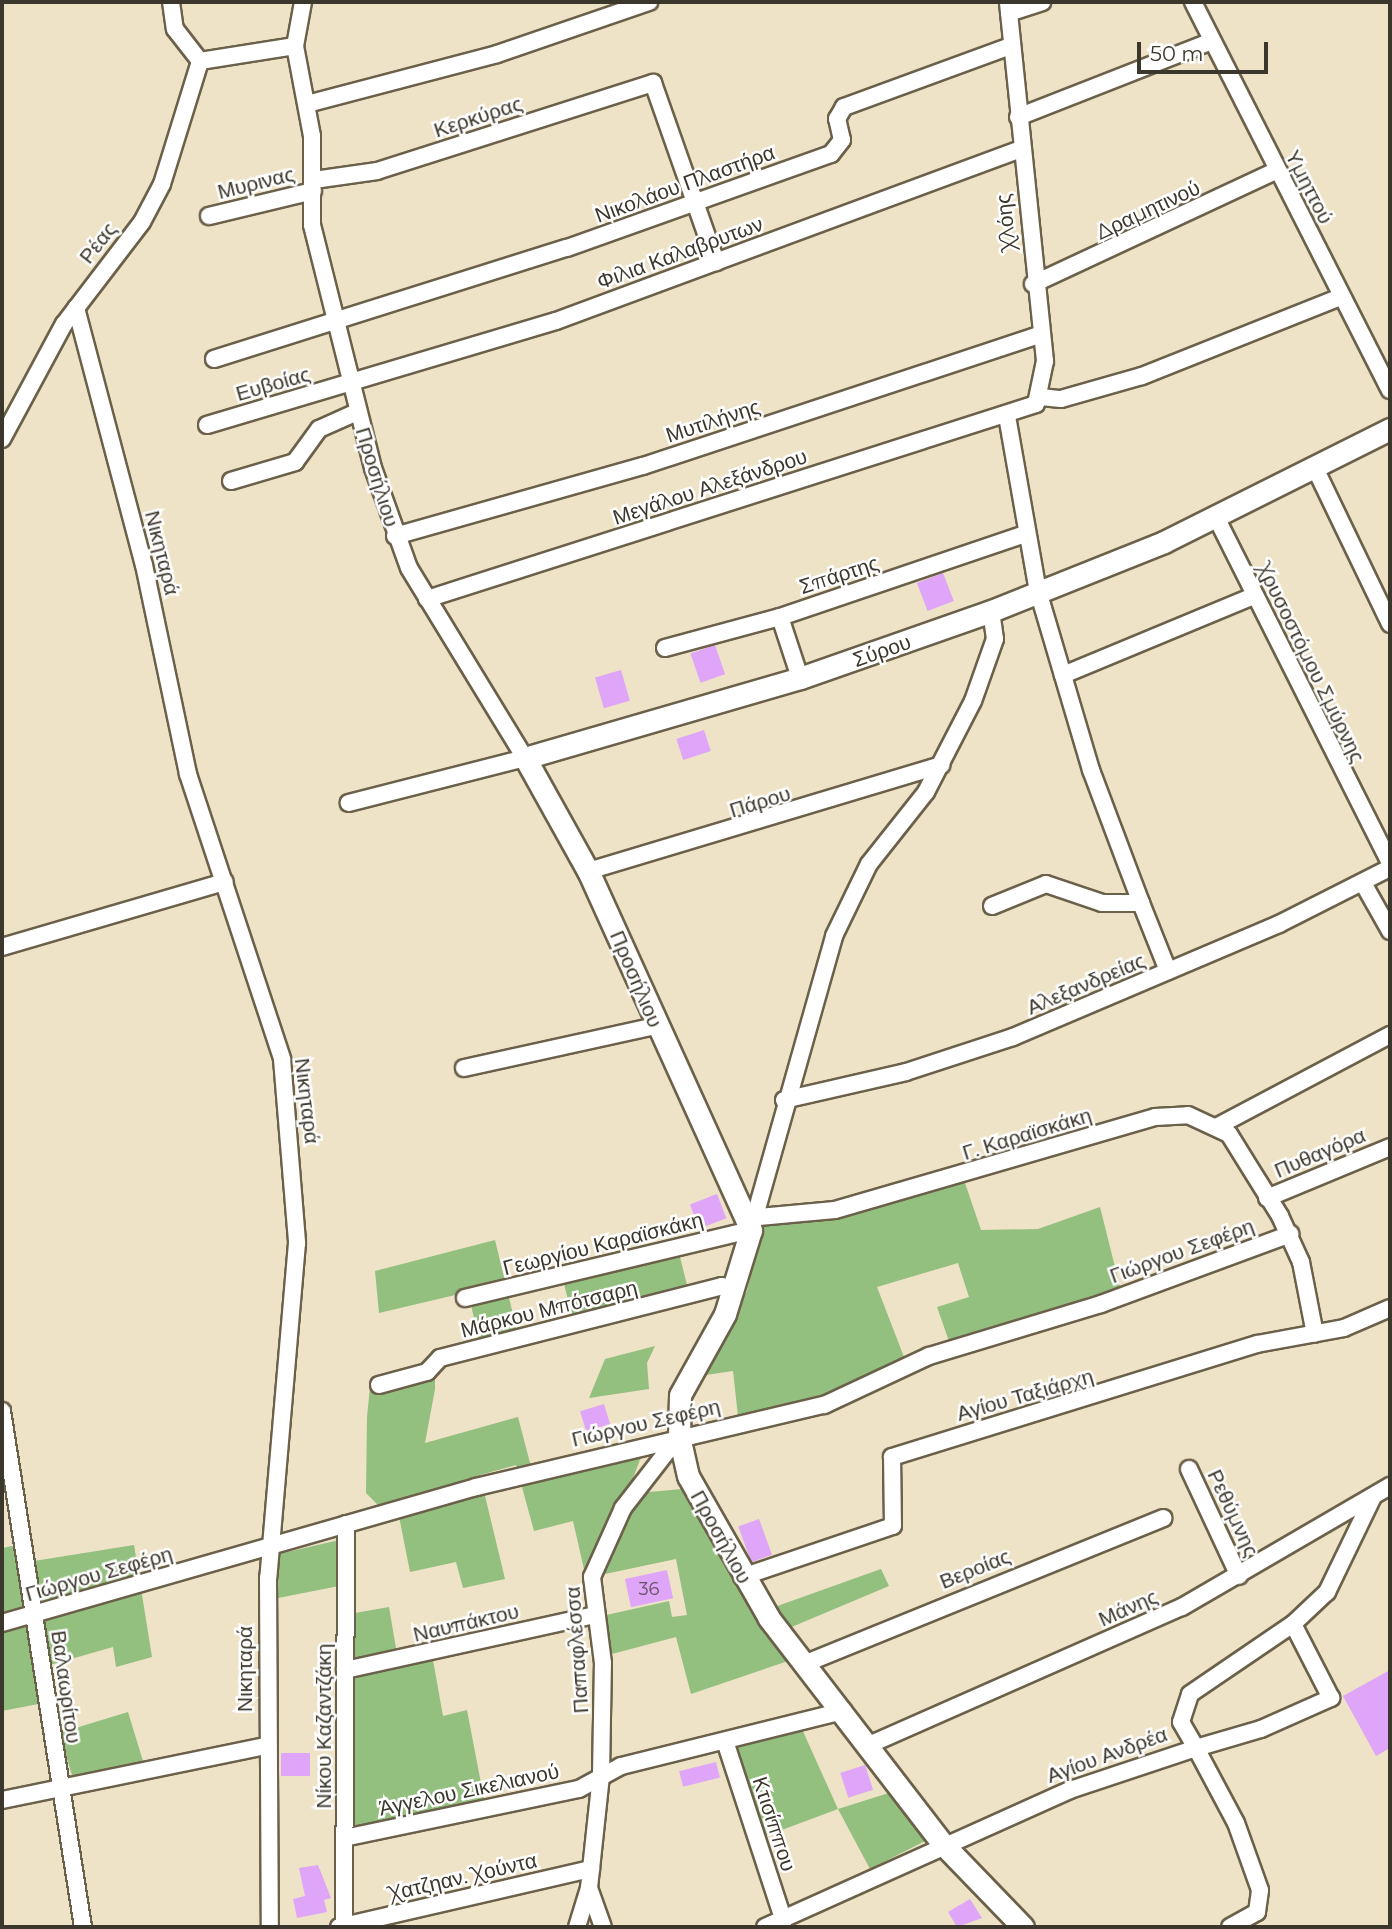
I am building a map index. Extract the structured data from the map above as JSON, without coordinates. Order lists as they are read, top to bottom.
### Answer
{
  "streets": {
    "street": [
      "Κερκύρας",
      "Μυρινας",
      "Νικολάου Πλαστήρα",
      "Υμηττού",
      "Δραμητινού",
      "Χλόης",
      "Ρέας",
      "Φιλια Καλαβρυτων",
      "Ευβοίας",
      "Μυτιλήνης",
      "Προσήλιου",
      "Μεγάλου Αλεξάνδρου",
      "Νικηταρά",
      "Σπάρτης",
      "Σύρου",
      "Χρυσοστόμου Σμύρνης",
      "Πάρου",
      "Αλεξανδρείας",
      "Γ. Καραϊσκάκη",
      "Πυθαγόρα",
      "Γεωργίου Καραϊσκάκη",
      "Γιώργου Σεφέρη",
      "Μάρκου Μπότσαρη",
      "Αγίου Ταξιάρχη",
      "Ρεθύμνης",
      "Βεροίας",
      "Μάνης",
      "Ναυπάκτου",
      "Παπαφλέσσα",
      "Βαλαωρίτου",
      "Νίκου Καζαντζάκη",
      "Αγίου Ανδρέα",
      "Άγγελου Σικελιανού",
      "Κτισίππου",
      "Χατζηαν. Χούντα"
    ]
  },
  "crossings": [
    ["Κερκύρας", "Μυρινας"],
    ["Κερκύρας", "Νικολάου Πλαστήρα"],
    ["Κερκύρας", "Προσήλιου"],
    ["Μυρινας", "Προσήλιου"],
    ["Νικολάου Πλαστήρα", "Χλόης"],
    ["Νικολάου Πλαστήρα", "Προσήλιου"],
    ["Υμηττού", "Δραμητινού"],
    ["Δραμητινού", "Χλόης"],
    ["Χλόης", "Φιλια Καλαβρυτων"],
    ["Χλόης", "Μυτιλήνης"],
    ["Ρέας", "Νικηταρά"],
    ["Φιλια Καλαβρυτων", "Ευβοίας"],
    ["Φιλια Καλαβρυτων", "Προσήλιου"],
    ["Ευβοίας", "Προσήλιου"],
    ["Μυτιλήνης", "Προσήλιου"],
    ["Προσήλιου", "Μεγάλου Αλεξάνδρου"],
    ["Προσήλιου", "Σύρου"],
    ["Προσήλιου", "Πάρου"],
    ["Προσήλιου", "Γ. Καραϊσκάκη"],
    ["Προσήλιου", "Γεωργίου Καραϊσκάκη"],
    ["Προσήλιου", "Γιώργου Σεφέρη"],
    ["Προσήλιου", "Μάρκου Μπότσαρη"],
    ["Προσήλιου", "Αγίου Ταξιάρχη"],
    ["Προσήλιου", "Βεροίας"],
    ["Προσήλιου", "Μάνης"],
    ["Προσήλιου", "Παπαφλέσσα"],
    ["Προσήλιου", "Αγίου Ανδρέα"],
    ["Προσήλιου", "Άγγελου Σικελιανού"],
    ["Νικηταρά", "Γιώργου Σεφέρη"],
    ["Σύρου", "Χρυσοστόμου Σμύρνης"],
    ["Γ. Καραϊσκάκη", "Γεωργίου Καραϊσκάκη"],
    ["Γιώργου Σεφέρη", "Παπαφλέσσα"],
    ["Γιώργου Σεφέρη", "Βαλαωρίτου"],
    ["Γιώργου Σεφέρη", "Νίκου Καζαντζάκη"],
    ["Ρεθύμνης", "Μάνης"],
    ["Μάνης", "Αγίου Ανδρέα"],
    ["Ναυπάκτου", "Παπαφλέσσα"],
    ["Ναυπάκτου", "Νίκου Καζαντζάκη"],
    ["Παπαφλέσσα", "Άγγελου Σικελιανού"],
    ["Παπαφλέσσα", "Χατζηαν. Χούντα"],
    ["Νίκου Καζαντζάκη", "Άγγελου Σικελιανού"],
    ["Νίκου Καζαντζάκη", "Χατζηαν. Χούντα"],
    ["Αγίου Ανδρέα", "Κτισίππου"],
    ["Άγγελου Σικελιανού", "Κτισίππου"]
  ],
  "house_numbers": ["36"],
  "scale_bar": "50 m"
}
